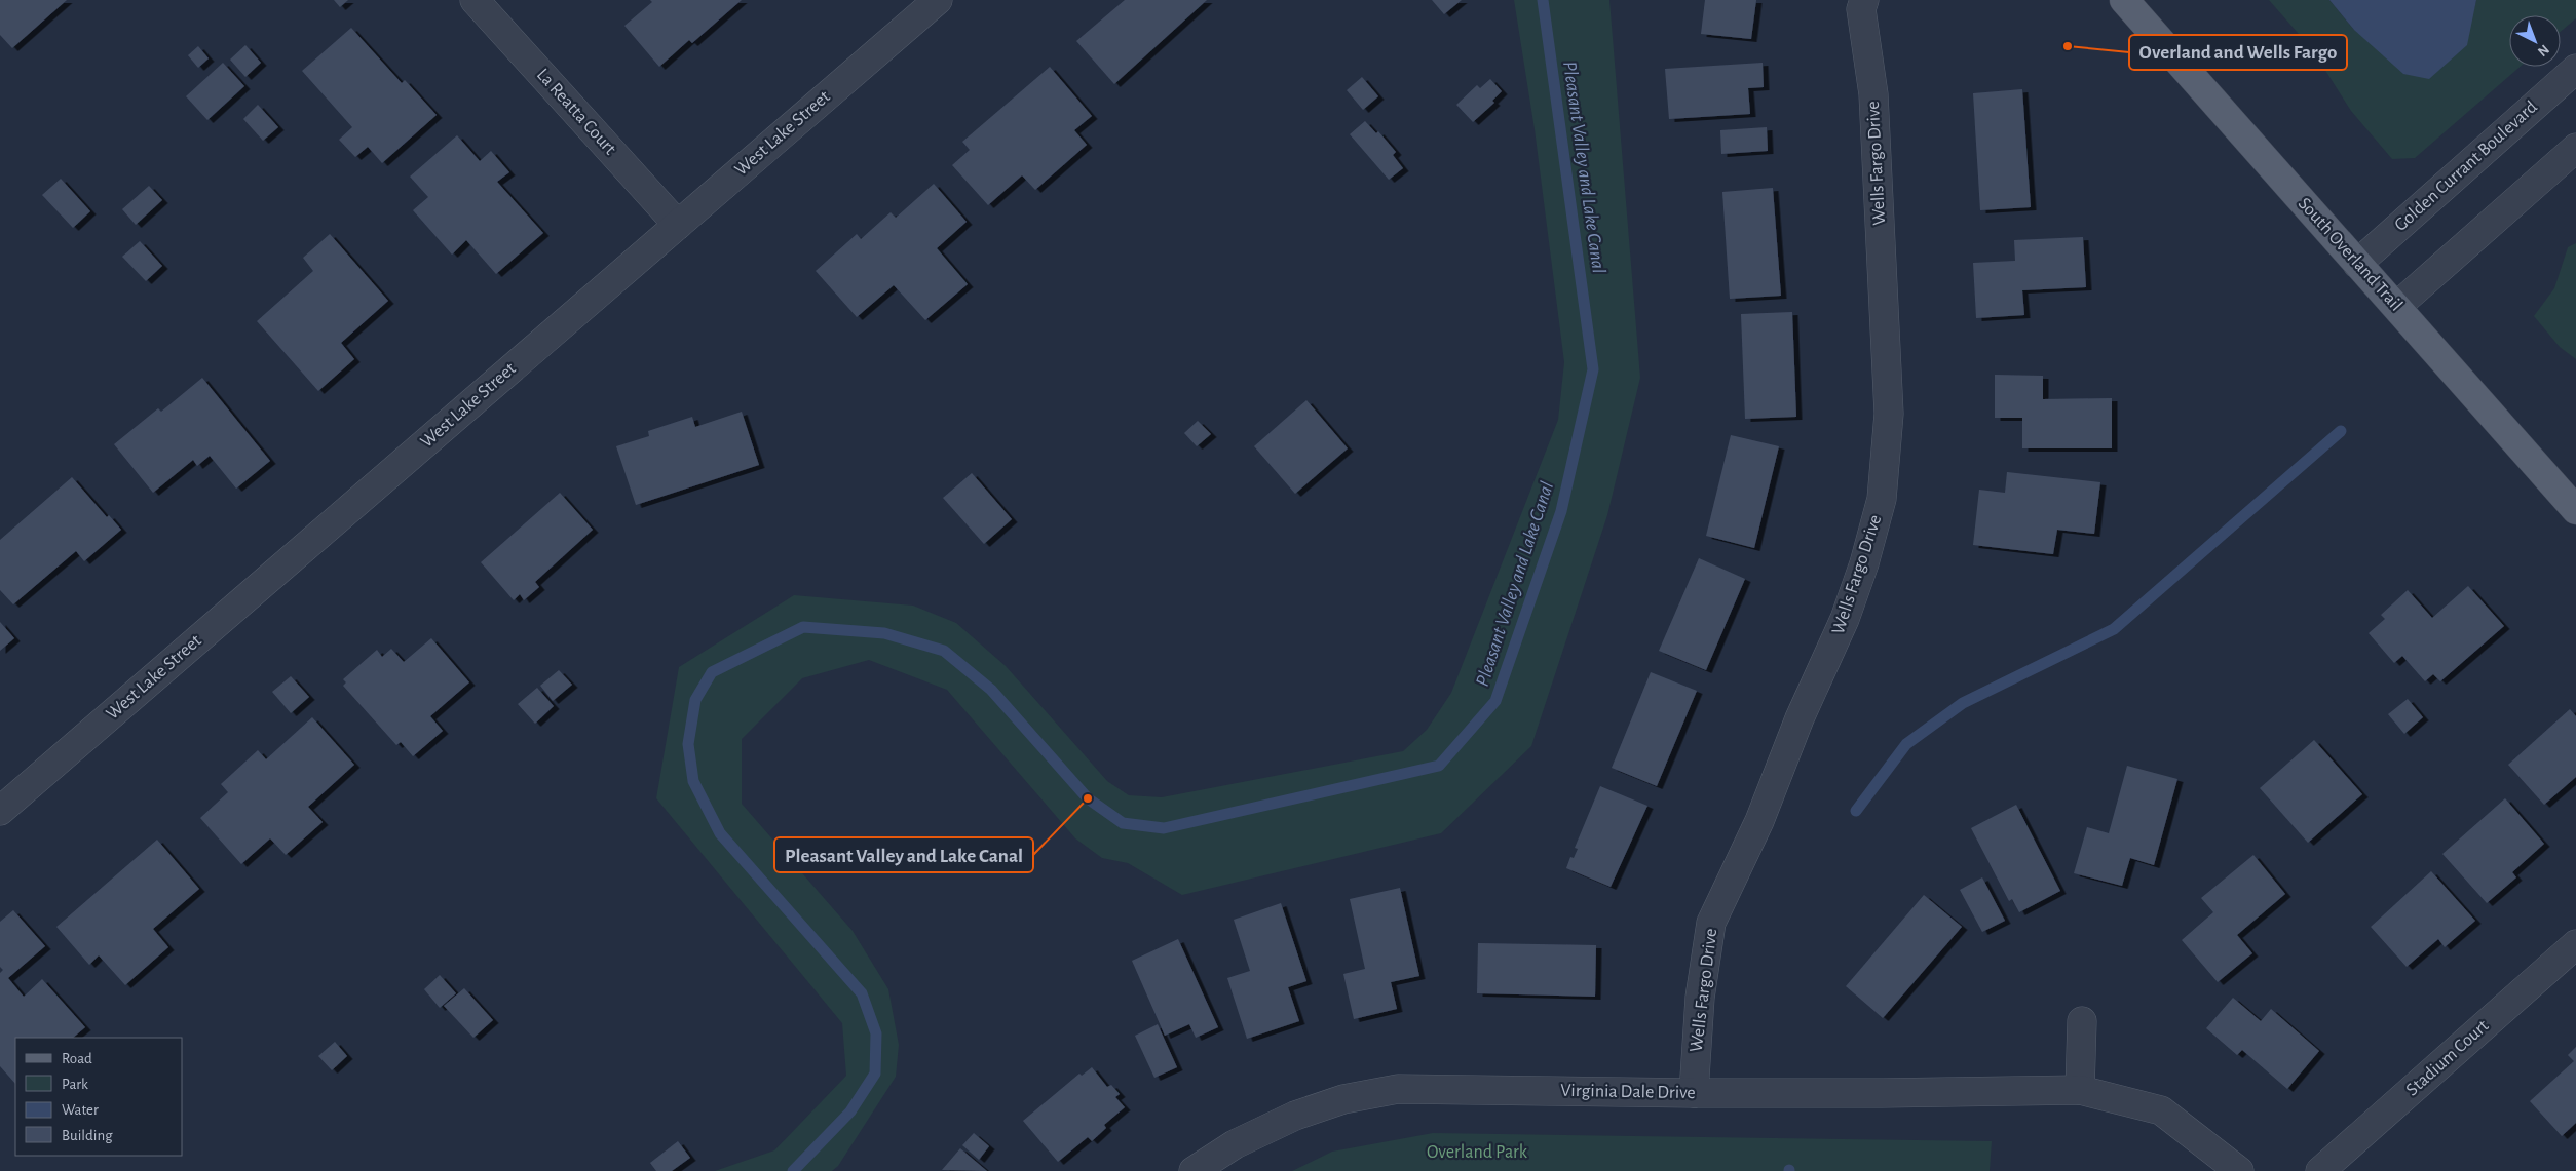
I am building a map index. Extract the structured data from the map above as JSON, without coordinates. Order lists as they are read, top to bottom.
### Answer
{
  "streets": {
    "main road": ["South Overland Trail"],
    "street": [
      "La Reatta Court",
      "West Lake Street",
      "Wells Fargo Drive",
      "Golden Currant Boulevard",
      "Stadium Court",
      "Virginia Dale Drive"
    ]
  },
  "crossings": [
    ["La Reatta Court", "West Lake Street"],
    ["Wells Fargo Drive", "Virginia Dale Drive"],
    ["Golden Currant Boulevard", "South Overland Trail"]
  ],
  "water": ["Pleasant Valley and Lake Canal"],
  "parks": ["Overland Park"],
  "places": ["Overland and Wells Fargo", "Pleasant Valley and Lake Canal"],
  "legend": [
    "Road",
    "Park",
    "Water",
    "Building"
  ],
  "north": "bottom right"
}
